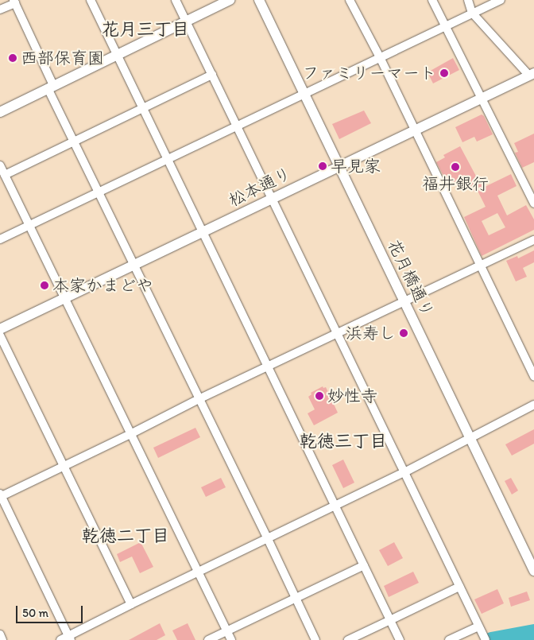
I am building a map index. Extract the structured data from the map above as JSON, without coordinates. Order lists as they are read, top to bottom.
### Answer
{
  "streets": {
    "street": ["松本通り", "花月橋通り"]
  },
  "crossings": [
    ["松本通り", "花月橋通り"]
  ],
  "districts": ["花月三丁目", "乾徳三丁目", "乾徳二丁目"],
  "places": [
    "西部保育園",
    "ファミリーマート",
    "早見家",
    "福井銀行",
    "本家かまどや",
    "浜寿し",
    "妙性寺"
  ],
  "scale_bar": "50 m"
}
